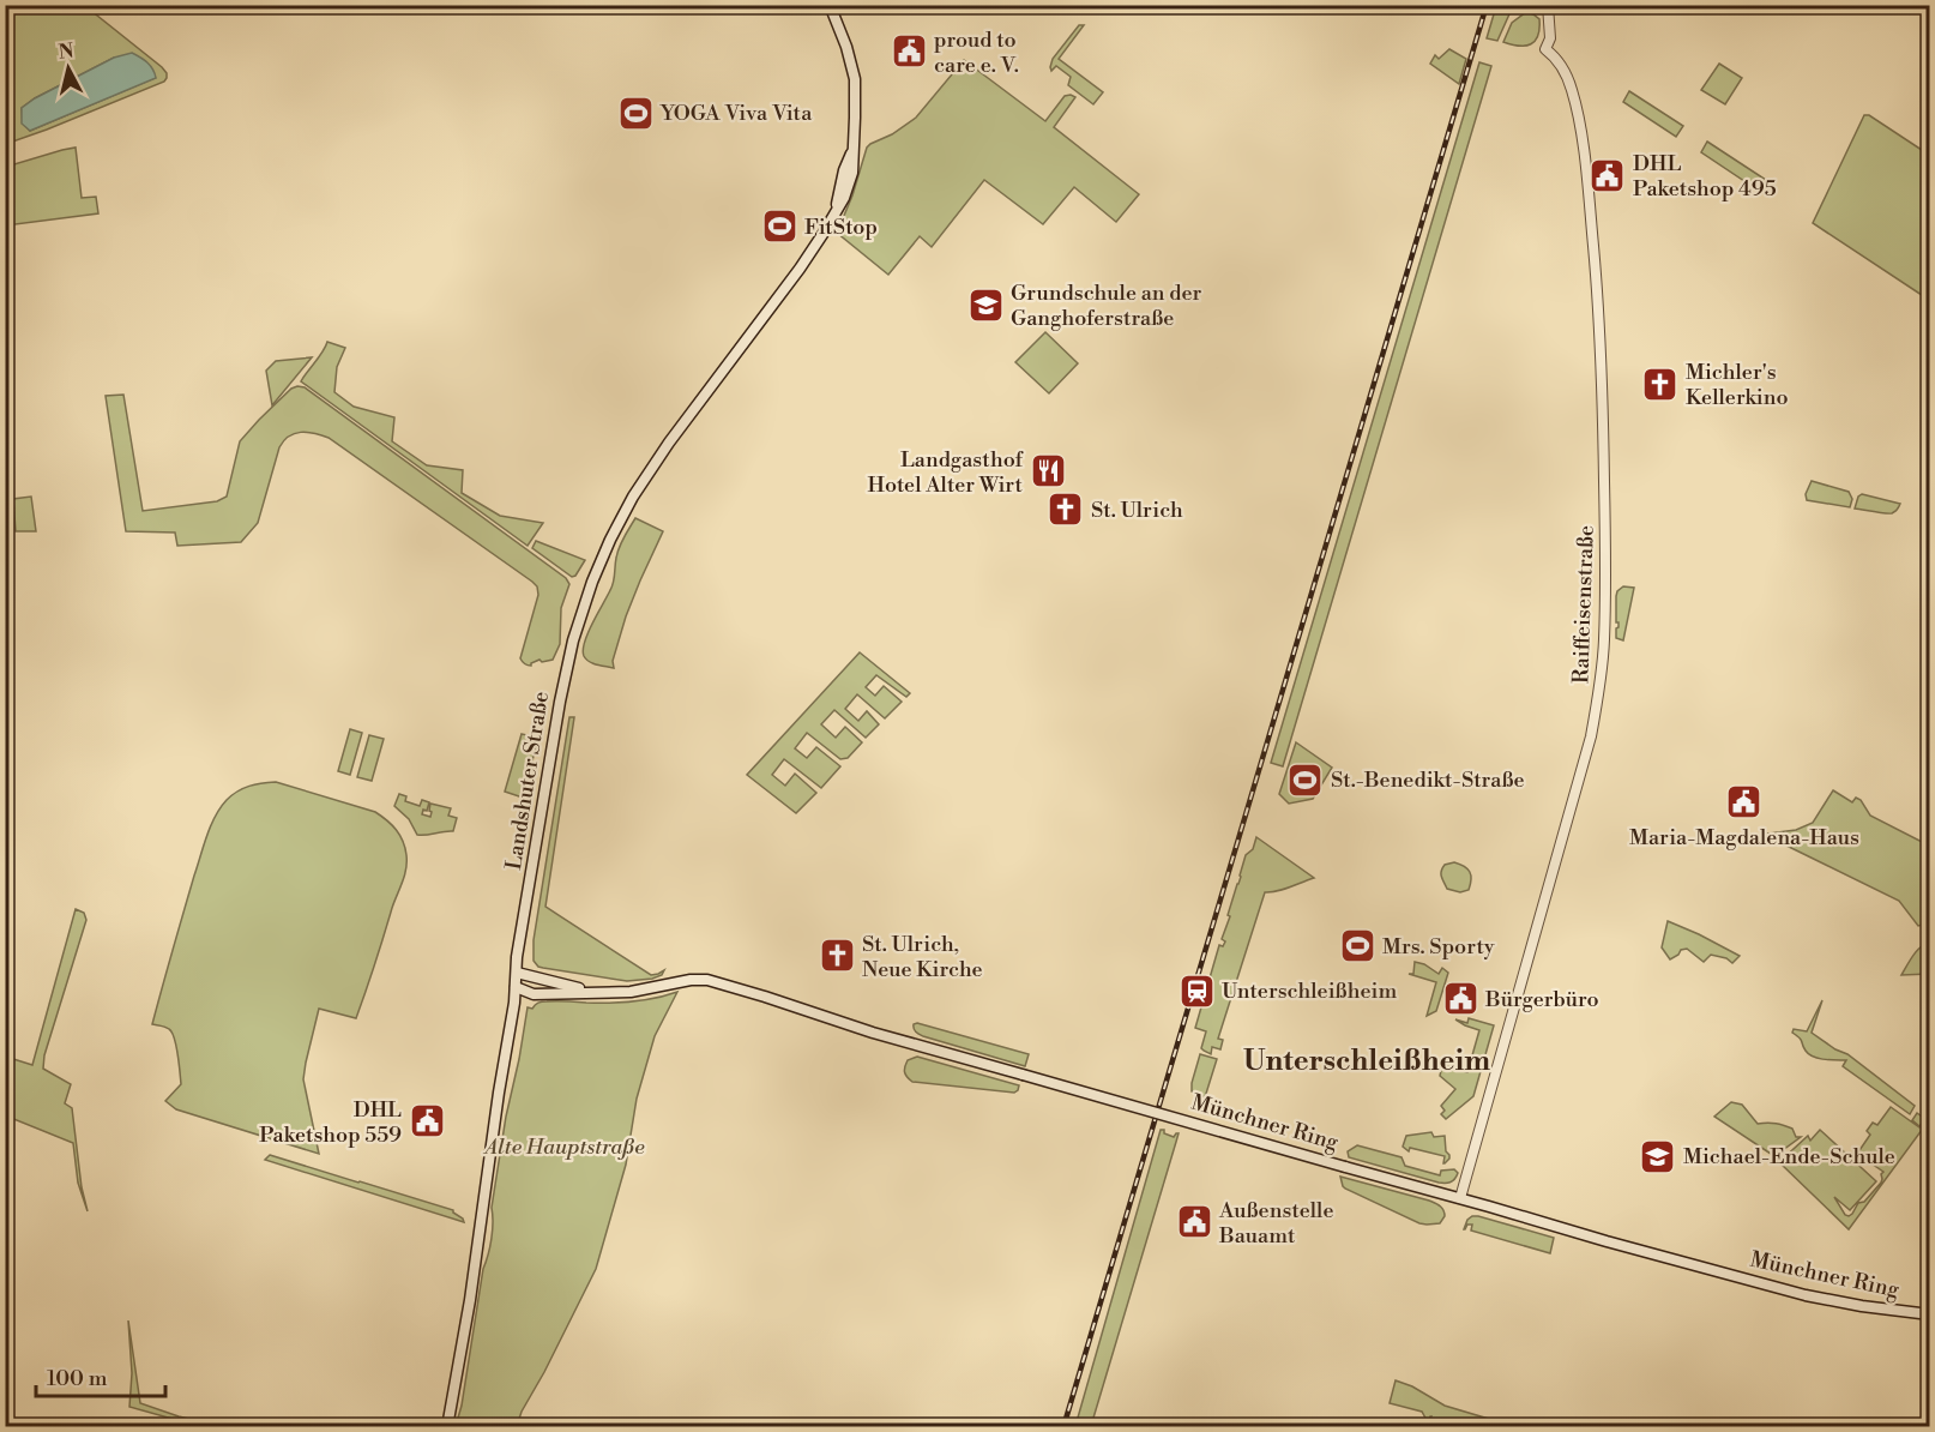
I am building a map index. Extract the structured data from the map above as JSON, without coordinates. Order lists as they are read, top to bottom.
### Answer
{
  "streets": {
    "main road": ["Landshuter Straße", "Münchner Ring"],
    "street": ["Raiffeisenstraße"]
  },
  "crossings": [
    ["Raiffeisenstraße", "Münchner Ring"],
    ["Landshuter Straße", "Münchner Ring"]
  ],
  "districts": ["Unterschleißheim"],
  "parks": ["Alte Hauptstraße"],
  "places": {
    "public building": [
      "proud to care e. V.",
      "DHL Paketshop 495",
      "Maria-Magdalena-Haus",
      "Bürgerbüro",
      "DHL Paketshop 559",
      "Außenstelle Bauamt"
    ],
    "sports": [
      "YOGA Viva Vita",
      "FitStop",
      "St.-Benedikt-Straße",
      "Mrs. Sporty"
    ],
    "school or university": ["Grundschule an der Ganghoferstraße", "Michael-Ende-Schule"],
    "church": ["Michler's Kellerkino", "St. Ulrich", "St. Ulrich, Neue Kirche"],
    "restaurant": ["Landgasthof Hotel Alter Wirt"],
    "station": ["Unterschleißheim"]
  },
  "scale_bar": "100 m",
  "north": "top"
}
